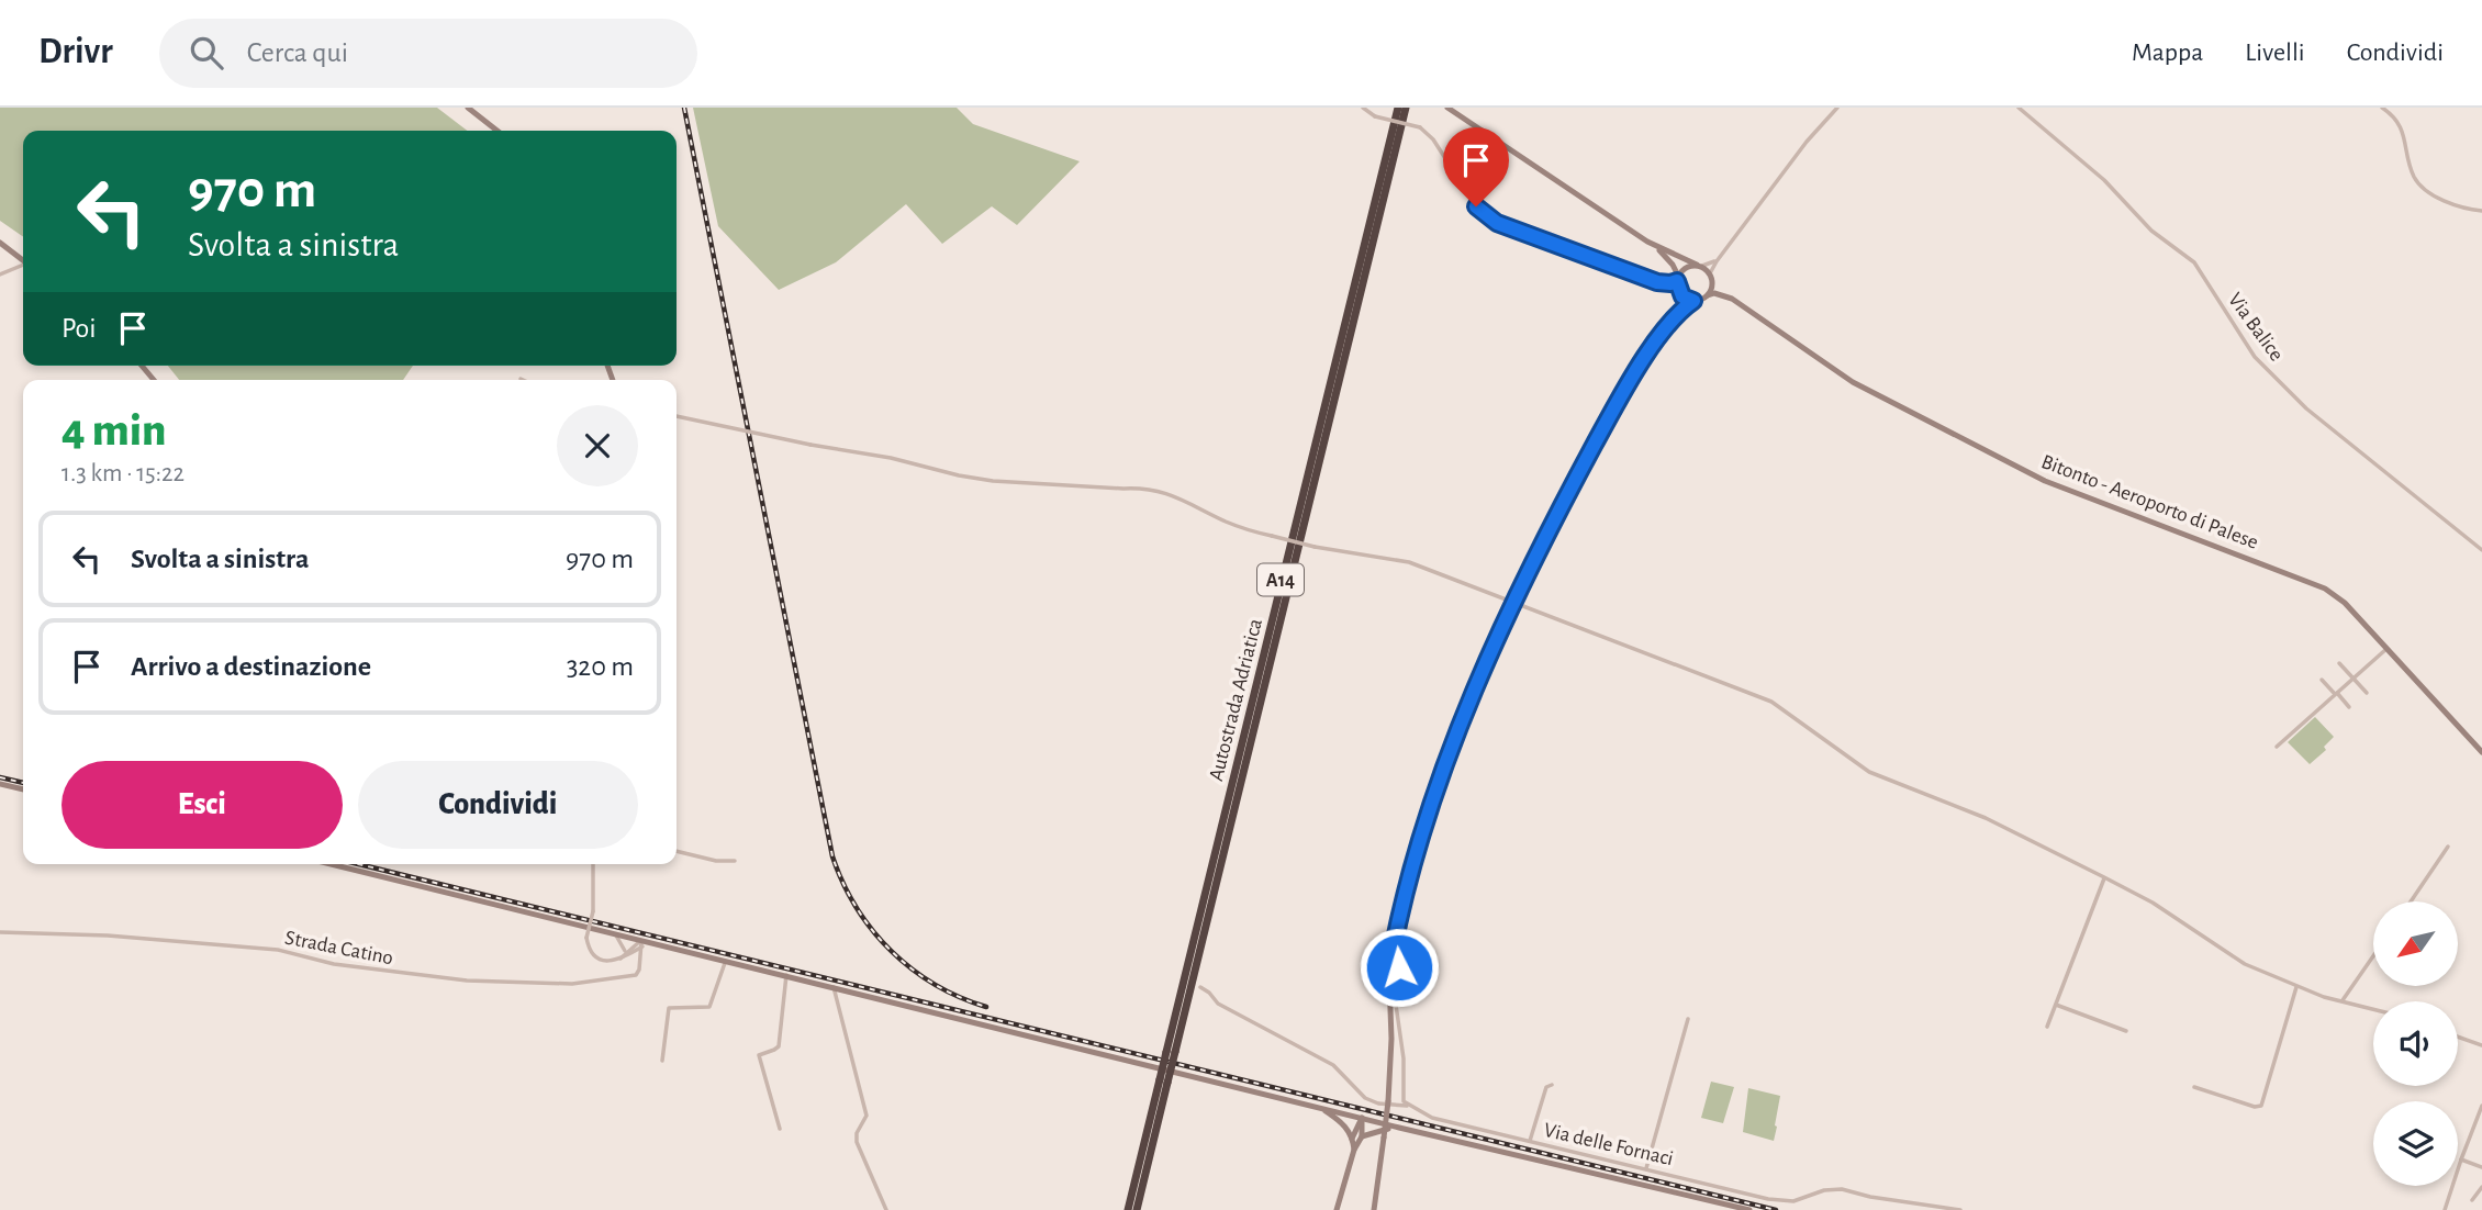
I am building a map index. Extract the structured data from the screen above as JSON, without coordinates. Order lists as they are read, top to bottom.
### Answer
{
  "streets": {
    "highway": ["A14", "Autostrada Adriatica"],
    "main road": ["Bitonto - Aeroporto di Palese"],
    "street": ["Via Balice", "Strada Catino", "Via delle Fornaci"]
  },
  "north": "bottom left",
  "page": {
    "header": "Drivr",
    "search": "Cerca qui",
    "nav": ["Mappa", "Livelli", "Condividi"],
    "turn": ["970 m", "Svolta a sinistra"],
    "then": "Poi",
    "heading": ["4 min", "1.3 km · 15:22"],
    "list": [
      {
        "name": "Svolta a sinistra",
        "value": "970 m"
      },
      {
        "name": "Arrivo a destinazione",
        "value": "320 m"
      }
    ],
    "buttons": ["Esci", "Condividi"]
  }
}
